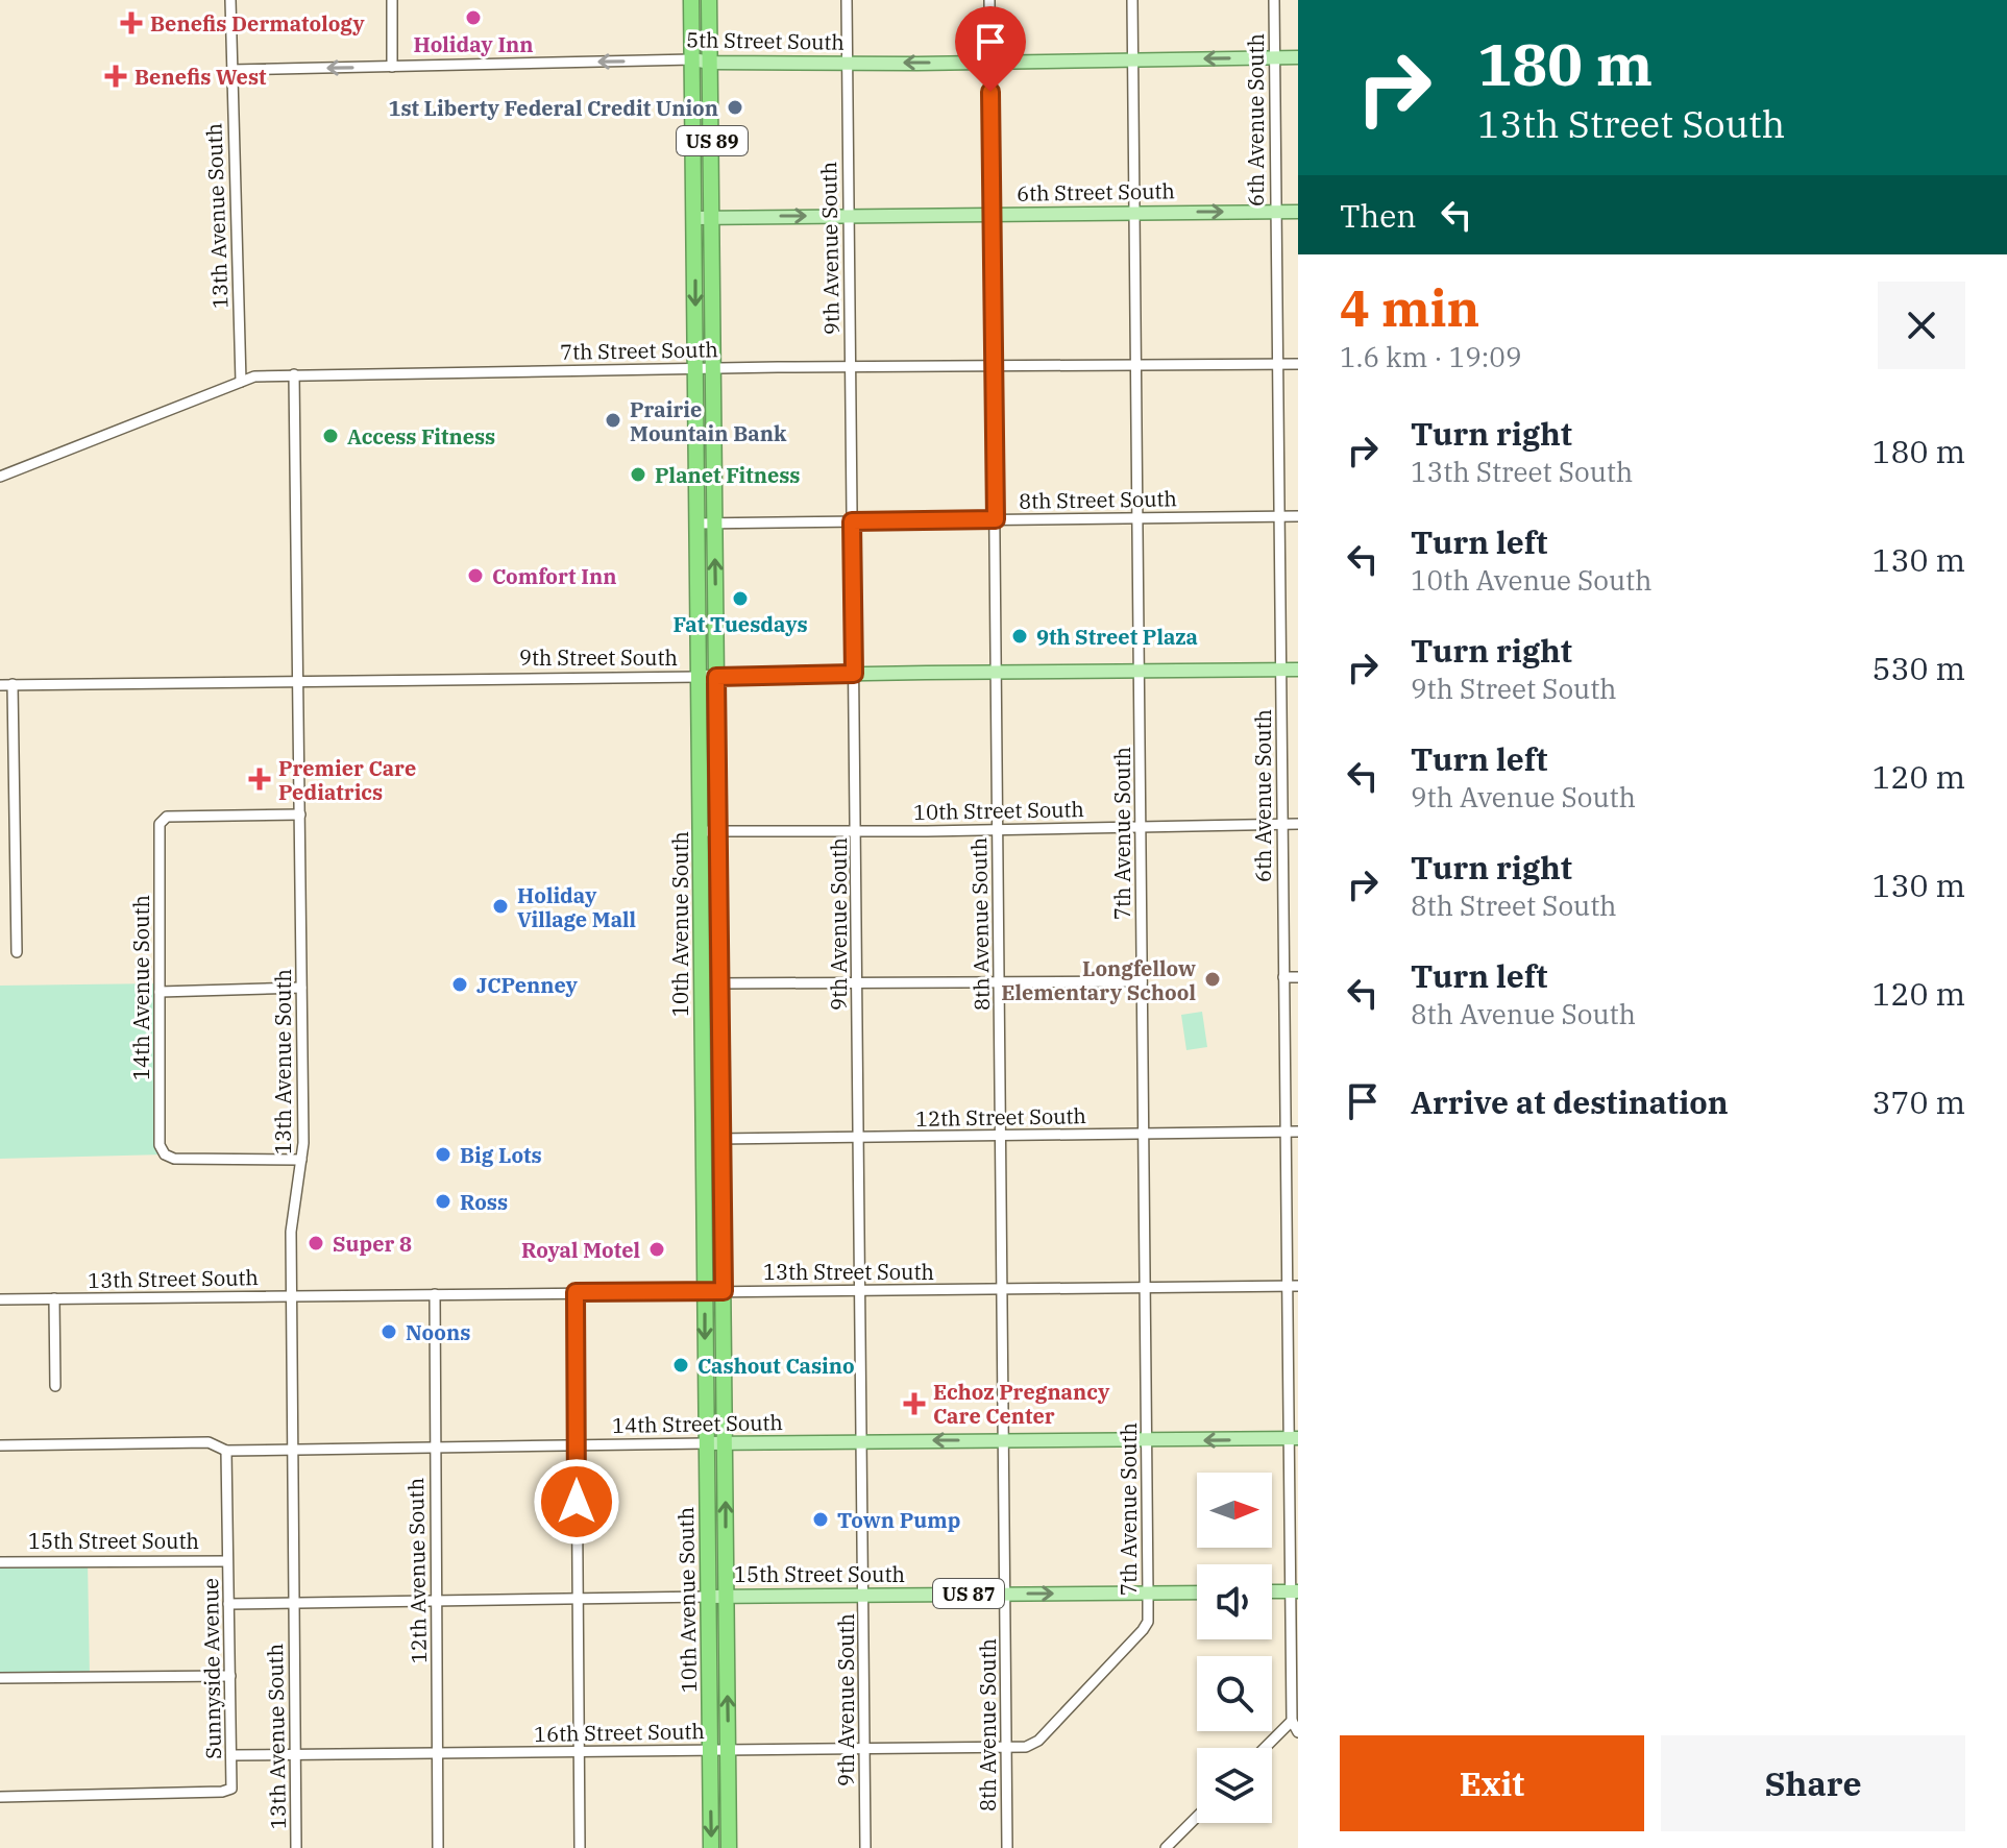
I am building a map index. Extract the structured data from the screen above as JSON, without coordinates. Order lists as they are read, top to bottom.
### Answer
{
  "streets": {
    "highway": ["US 89", "10th Avenue South"],
    "main road": [
      "5th Street South",
      "6th Street South",
      "9th Street South",
      "14th Street South",
      "15th Street South",
      "US 87"
    ],
    "street": [
      "6th Avenue South",
      "13th Avenue South",
      "9th Avenue South",
      "7th Street South",
      "8th Street South",
      "10th Street South",
      "7th Avenue South",
      "8th Avenue South",
      "14th Avenue South",
      "12th Street South",
      "13th Street South",
      "12th Avenue South",
      "Sunnyside Avenue",
      "16th Street South"
    ]
  },
  "crossings": [
    ["5th Street South", "6th Avenue South"],
    ["5th Street South", "13th Avenue South"],
    ["5th Street South", "9th Avenue South"],
    ["5th Street South", "7th Avenue South"],
    ["5th Street South", "10th Avenue South"],
    ["5th Street South", "8th Avenue South"],
    ["6th Avenue South", "6th Street South"],
    ["6th Avenue South", "7th Street South"],
    ["6th Avenue South", "8th Street South"],
    ["6th Avenue South", "9th Street South"],
    ["6th Avenue South", "10th Street South"],
    ["6th Avenue South", "12th Street South"],
    ["6th Avenue South", "13th Street South"],
    ["6th Avenue South", "14th Street South"],
    ["6th Street South", "9th Avenue South"],
    ["6th Street South", "7th Avenue South"],
    ["6th Street South", "10th Avenue South"],
    ["6th Street South", "8th Avenue South"],
    ["13th Avenue South", "7th Street South"],
    ["13th Avenue South", "9th Street South"],
    ["13th Avenue South", "14th Avenue South"],
    ["13th Avenue South", "13th Street South"],
    ["13th Avenue South", "14th Street South"],
    ["13th Avenue South", "15th Street South"],
    ["13th Avenue South", "16th Street South"],
    ["9th Avenue South", "7th Street South"],
    ["9th Avenue South", "8th Street South"],
    ["9th Avenue South", "9th Street South"],
    ["9th Avenue South", "10th Street South"],
    ["9th Avenue South", "12th Street South"],
    ["9th Avenue South", "13th Street South"],
    ["9th Avenue South", "14th Street South"],
    ["9th Avenue South", "15th Street South"],
    ["9th Avenue South", "16th Street South"],
    ["7th Street South", "7th Avenue South"],
    ["7th Street South", "10th Avenue South"],
    ["7th Street South", "8th Avenue South"],
    ["8th Street South", "7th Avenue South"],
    ["8th Street South", "10th Avenue South"],
    ["8th Street South", "8th Avenue South"],
    ["9th Street South", "7th Avenue South"],
    ["9th Street South", "10th Avenue South"],
    ["9th Street South", "8th Avenue South"],
    ["10th Street South", "7th Avenue South"],
    ["10th Street South", "10th Avenue South"],
    ["10th Street South", "8th Avenue South"],
    ["7th Avenue South", "8th Avenue South"],
    ["7th Avenue South", "12th Street South"],
    ["7th Avenue South", "13th Street South"],
    ["7th Avenue South", "14th Street South"],
    ["7th Avenue South", "15th Street South"],
    ["7th Avenue South", "16th Street South"],
    ["10th Avenue South", "12th Street South"],
    ["10th Avenue South", "13th Street South"],
    ["10th Avenue South", "14th Street South"],
    ["10th Avenue South", "15th Street South"],
    ["10th Avenue South", "16th Street South"],
    ["8th Avenue South", "12th Street South"],
    ["8th Avenue South", "13th Street South"],
    ["8th Avenue South", "14th Street South"],
    ["8th Avenue South", "15th Street South"],
    ["8th Avenue South", "16th Street South"],
    ["13th Street South", "12th Avenue South"],
    ["14th Street South", "12th Avenue South"],
    ["14th Street South", "Sunnyside Avenue"],
    ["15th Street South", "12th Avenue South"],
    ["15th Street South", "Sunnyside Avenue"],
    ["12th Avenue South", "16th Street South"],
    ["Sunnyside Avenue", "16th Street South"]
  ],
  "one_way": ["5th Street South", "6th Street South"],
  "places": {
    "other": [
      "Holiday Inn",
      "1st Liberty Federal Credit Union",
      "Prairie Mountain Bank",
      "Access Fitness",
      "Planet Fitness",
      "Comfort Inn",
      "Fat Tuesdays",
      "9th Street Plaza",
      "Holiday Village Mall",
      "Longfellow Elementary School",
      "JCPenney",
      "Big Lots",
      "Ross",
      "Super 8",
      "Royal Motel",
      "Noons",
      "Cashout Casino",
      "Town Pump"
    ],
    "health": [
      "Benefis Dermatology",
      "Benefis West",
      "Premier Care Pediatrics",
      "Echoz Pregnancy Care Center"
    ]
  },
  "north": "right",
  "page": {
    "turn": ["180 m", "13th Street South"],
    "then": "Then",
    "heading": ["4 min", "1.6 km · 19:09"],
    "list": [
      {
        "name": "Turn right",
        "note": "13th Street South",
        "value": "180 m"
      },
      {
        "name": "Turn left",
        "note": "10th Avenue South",
        "value": "130 m"
      },
      {
        "name": "Turn right",
        "note": "9th Street South",
        "value": "530 m"
      },
      {
        "name": "Turn left",
        "note": "9th Avenue South",
        "value": "120 m"
      },
      {
        "name": "Turn right",
        "note": "8th Street South",
        "value": "130 m"
      },
      {
        "name": "Turn left",
        "note": "8th Avenue South",
        "value": "120 m"
      },
      {
        "name": "Arrive at destination",
        "value": "370 m"
      }
    ],
    "buttons": ["Exit", "Share"]
  }
}
